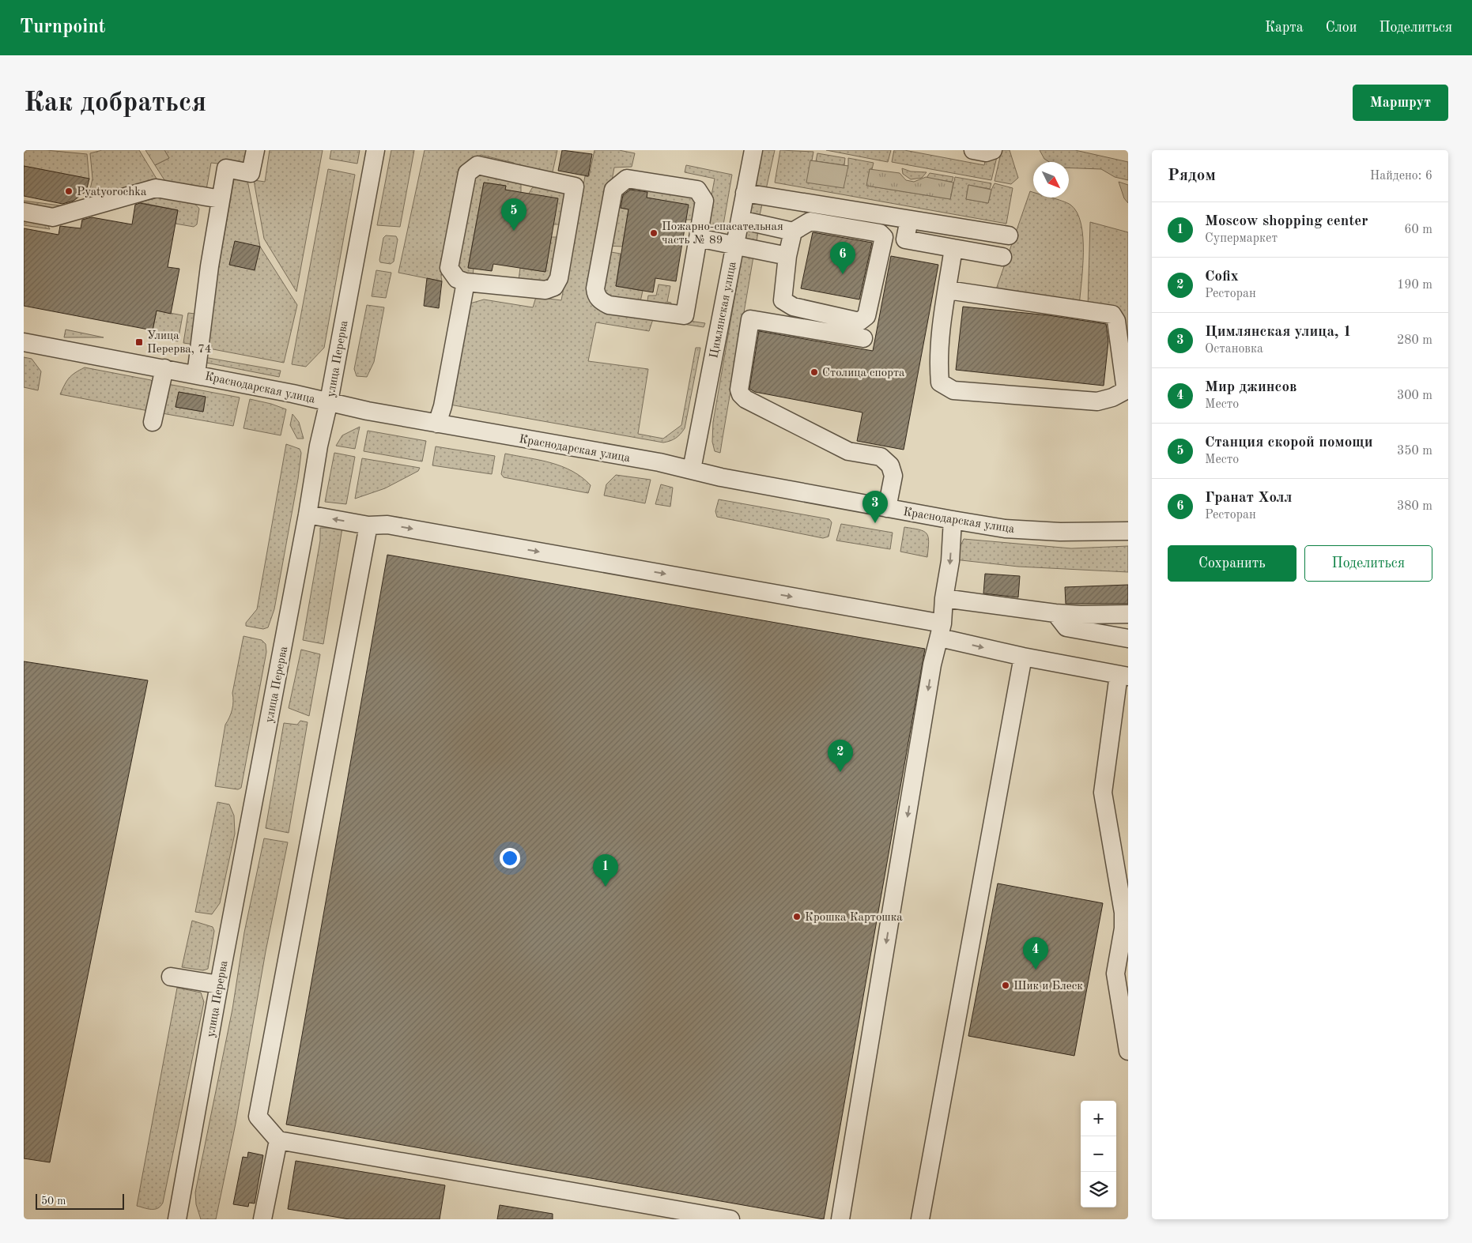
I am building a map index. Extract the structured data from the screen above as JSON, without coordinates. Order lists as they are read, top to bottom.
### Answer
{
  "streets": {
    "street": ["Цимлянская улица", "улица Перерва", "Краснодарская улица"]
  },
  "crossings": [
    ["Цимлянская улица", "Краснодарская улица"],
    ["улица Перерва", "Краснодарская улица"]
  ],
  "places": {
    "other": [
      "Pyatyorochka",
      "Пожарно-спасательная часть № 89",
      "Столица спорта",
      "Крошка Картошка",
      "Шик и Блеск"
    ],
    "transit": ["Улица Перерва, 74"]
  },
  "scale_bar": "50 m",
  "north": "bottom right",
  "page": {
    "header": "Turnpoint",
    "nav": ["Карта", "Слои", "Поделиться"],
    "buttons": [
      "Маршрут",
      ["Сохранить", "Поделиться"]
    ],
    "title": "Как добраться",
    "heading": ["Рядом", "Найдено: 6"],
    "pins": [
      "5",
      "6",
      "3",
      "2",
      "1",
      "4"
    ],
    "list": [
      {
        "mark": "1",
        "name": "Moscow shopping center",
        "note": "Супермаркет",
        "value": "60 m"
      },
      {
        "mark": "2",
        "name": "Cofix",
        "note": "Ресторан",
        "value": "190 m"
      },
      {
        "mark": "3",
        "name": "Цимлянская улица, 1",
        "note": "Остановка",
        "value": "280 m"
      },
      {
        "mark": "4",
        "name": "Мир джинсов",
        "note": "Место",
        "value": "300 m"
      },
      {
        "mark": "5",
        "name": "Станция скорой помощи",
        "note": "Место",
        "value": "350 m"
      },
      {
        "mark": "6",
        "name": "Гранат Холл",
        "note": "Ресторан",
        "value": "380 m"
      }
    ],
    "map_buttons": ["+", "−"],
    "scale": "50 m"
  }
}
